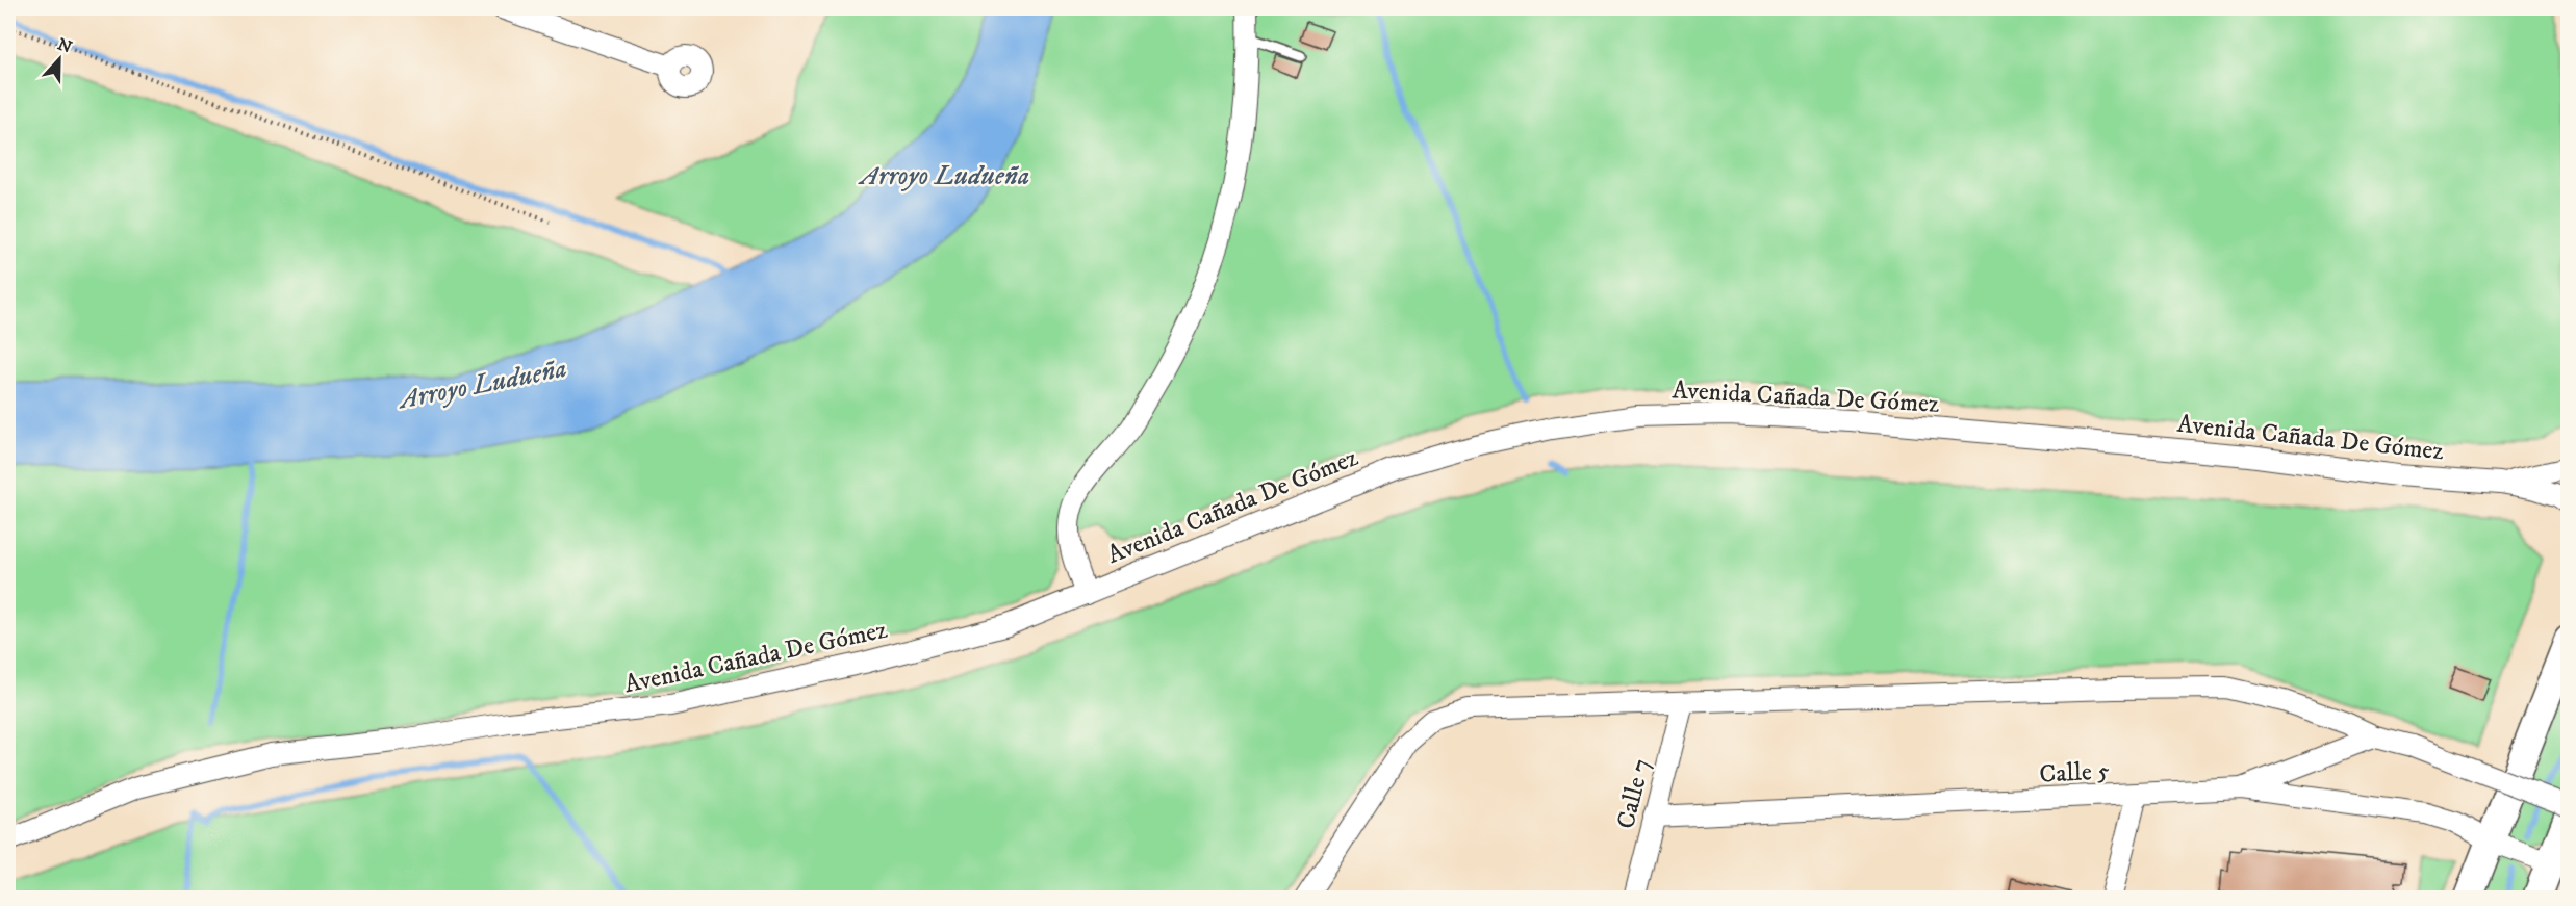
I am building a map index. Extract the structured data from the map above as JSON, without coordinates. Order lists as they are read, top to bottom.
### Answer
{
  "streets": {
    "street": ["Avenida Cañada De Gómez", "Calle 5", "Calle 7"]
  },
  "crossings": [
    ["Calle 5", "Calle 7"]
  ],
  "water": ["Arroyo Ludueña"],
  "north": "top"
}
